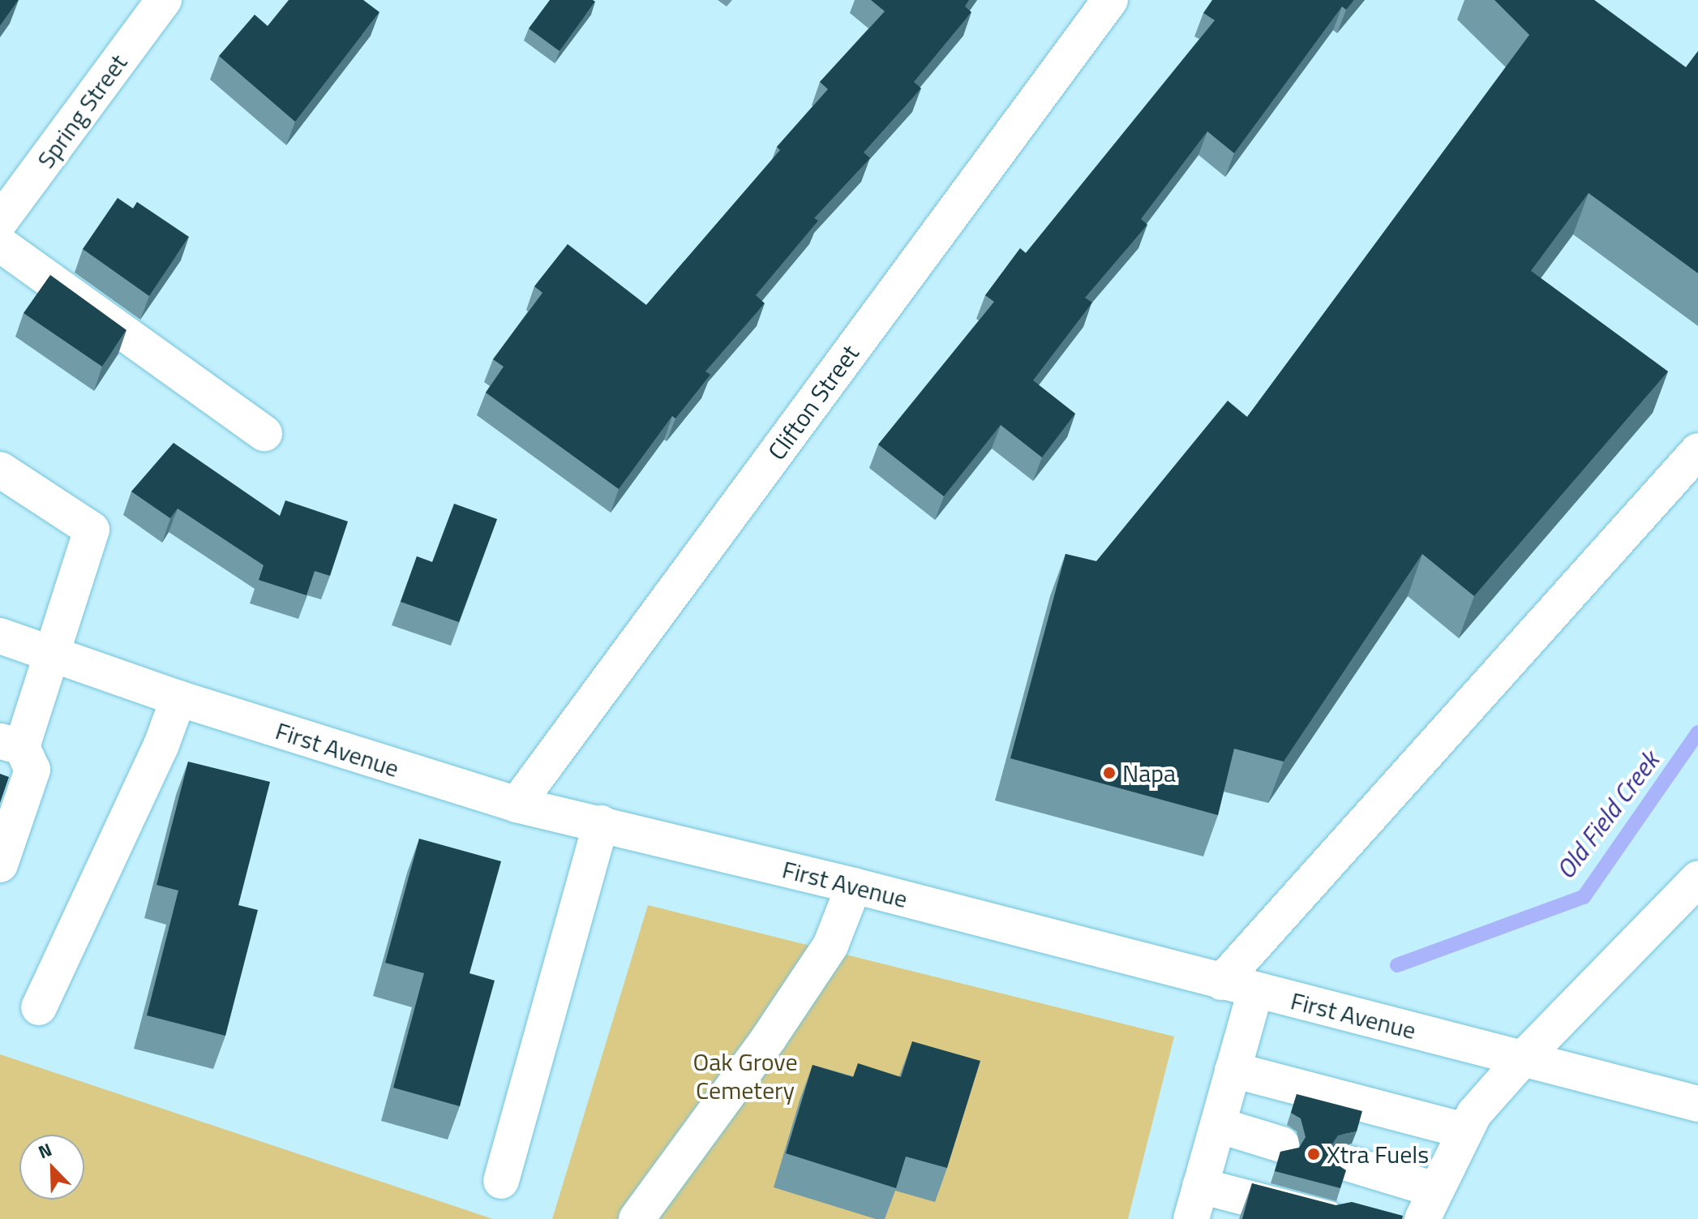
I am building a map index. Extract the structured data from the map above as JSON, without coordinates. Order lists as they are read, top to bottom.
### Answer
{
  "streets": {
    "main road": ["Spring Street", "Clifton Street", "First Avenue"]
  },
  "crossings": [
    ["Clifton Street", "First Avenue"]
  ],
  "water": ["Old Field Creek"],
  "parks": ["Oak Grove Cemetery"],
  "places": ["Napa", "Xtra Fuels"],
  "north": "top left"
}
